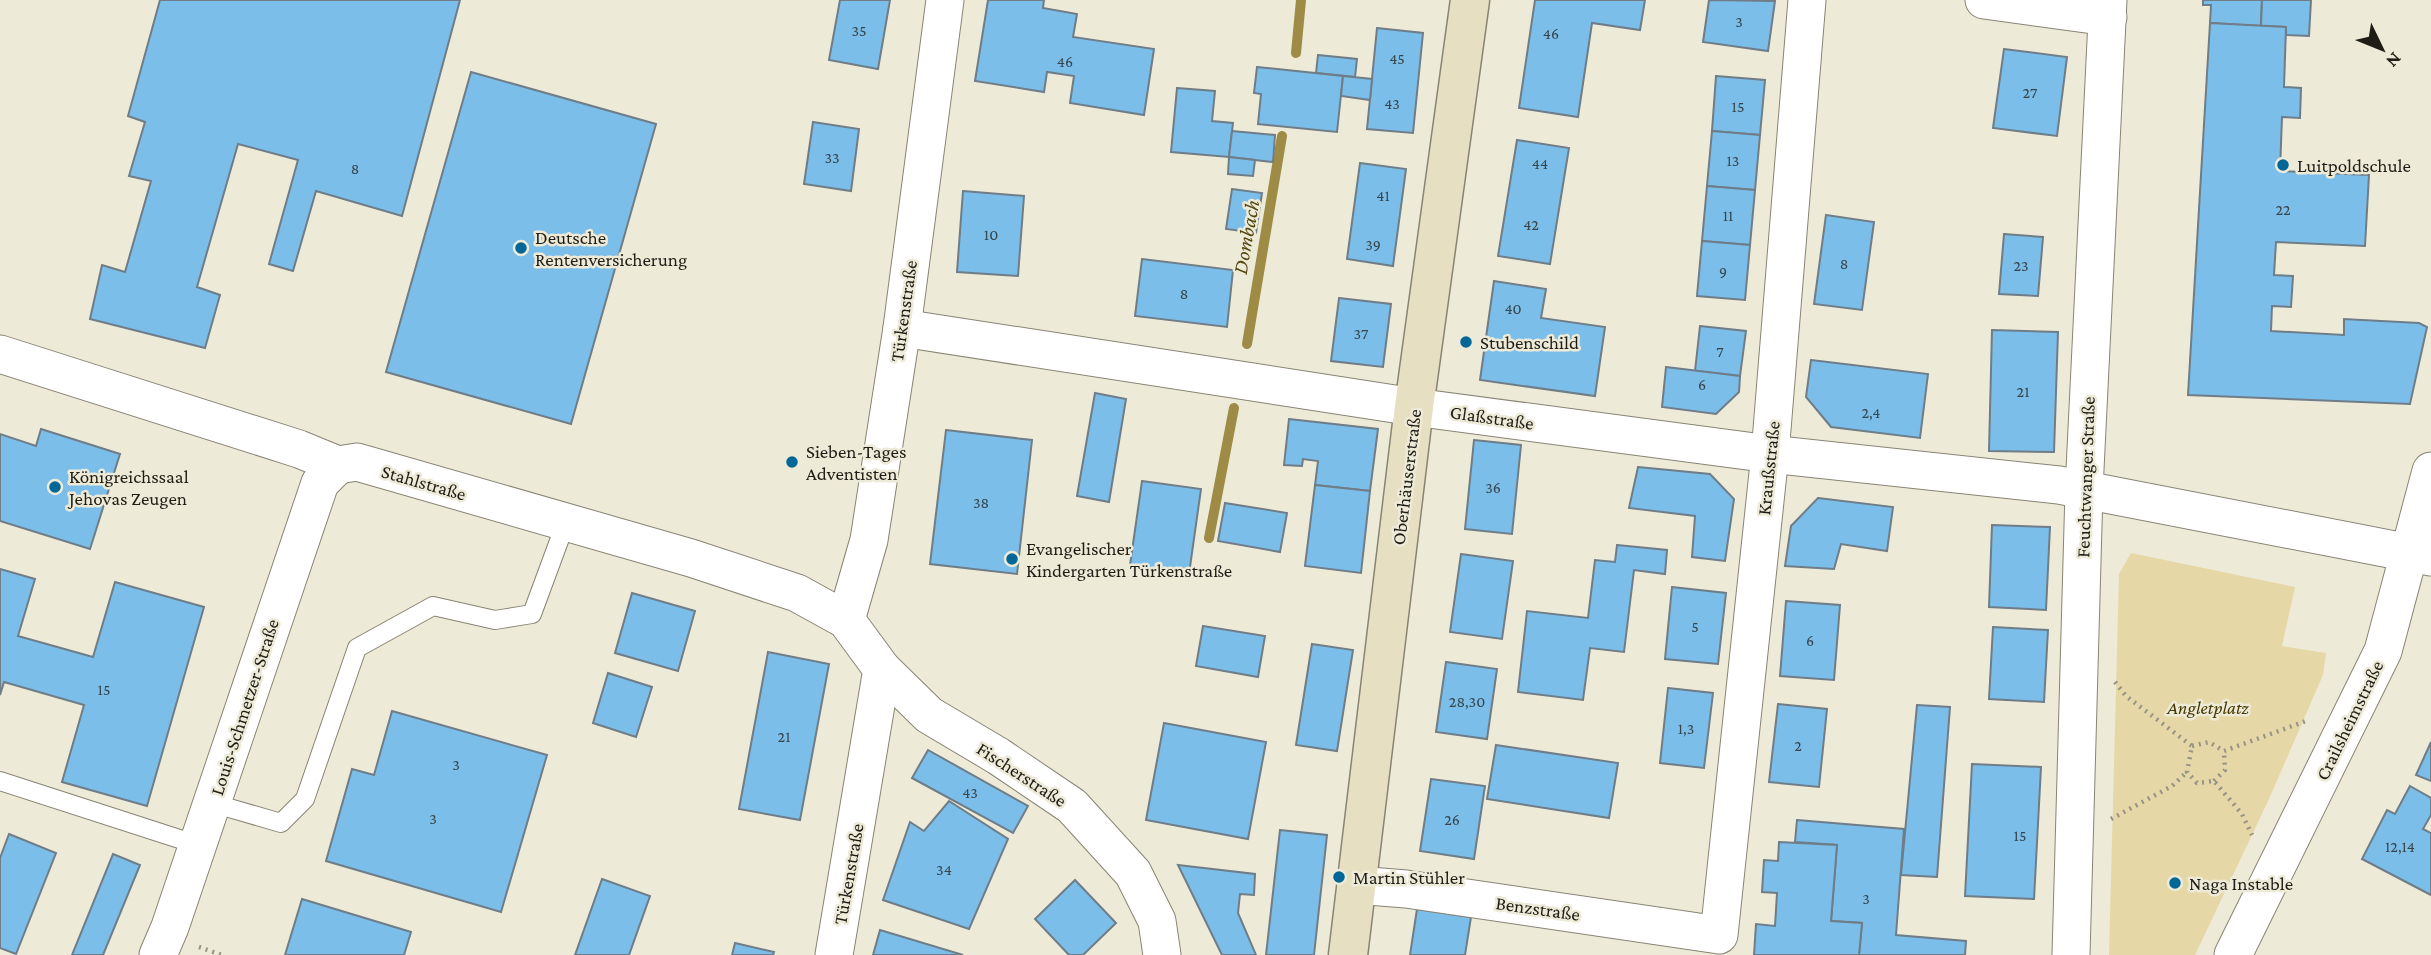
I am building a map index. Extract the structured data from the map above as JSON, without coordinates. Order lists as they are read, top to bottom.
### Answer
{
  "streets": {
    "street": [
      "Türkenstraße",
      "Glaßstraße",
      "Kraußstraße",
      "Oberhäuserstraße",
      "Feuchtwanger Straße",
      "Stahlstraße",
      "Louis-Schmetzer-Straße",
      "Crailsheimstraße",
      "Fischerstraße",
      "Benzstraße"
    ]
  },
  "crossings": [
    ["Türkenstraße", "Glaßstraße"],
    ["Türkenstraße", "Stahlstraße"],
    ["Türkenstraße", "Fischerstraße"],
    ["Glaßstraße", "Kraußstraße"],
    ["Glaßstraße", "Oberhäuserstraße"],
    ["Glaßstraße", "Feuchtwanger Straße"],
    ["Kraußstraße", "Benzstraße"],
    ["Oberhäuserstraße", "Benzstraße"],
    ["Stahlstraße", "Louis-Schmetzer-Straße"],
    ["Stahlstraße", "Fischerstraße"]
  ],
  "water": ["Dombach"],
  "parks": ["Angletplatz"],
  "places": [
    "Luitpoldschule",
    "Deutsche Rentenversicherung",
    "Stubenschild",
    "Sieben-Tages Adventisten",
    "Königreichssaal Jehovas Zeugen",
    "Evangelischer Kindergarten Türkenstraße",
    "Martin Stühler",
    "Naga Instable"
  ],
  "house_numbers": [
    "3",
    "35",
    "46",
    "45",
    "46",
    "27",
    "43",
    "15",
    "33",
    "13",
    "44",
    "8",
    "41",
    "22",
    "11",
    "42",
    "10",
    "39",
    "8",
    "23",
    "9",
    "8",
    "40",
    "37",
    "7",
    "6",
    "21",
    "2,4",
    "36",
    "38",
    "5",
    "6",
    "15",
    "28,30",
    "1,3",
    "21",
    "2",
    "3",
    "43",
    "3",
    "26",
    "15",
    "12,14",
    "34",
    "3"
  ],
  "north": "bottom right"
}
